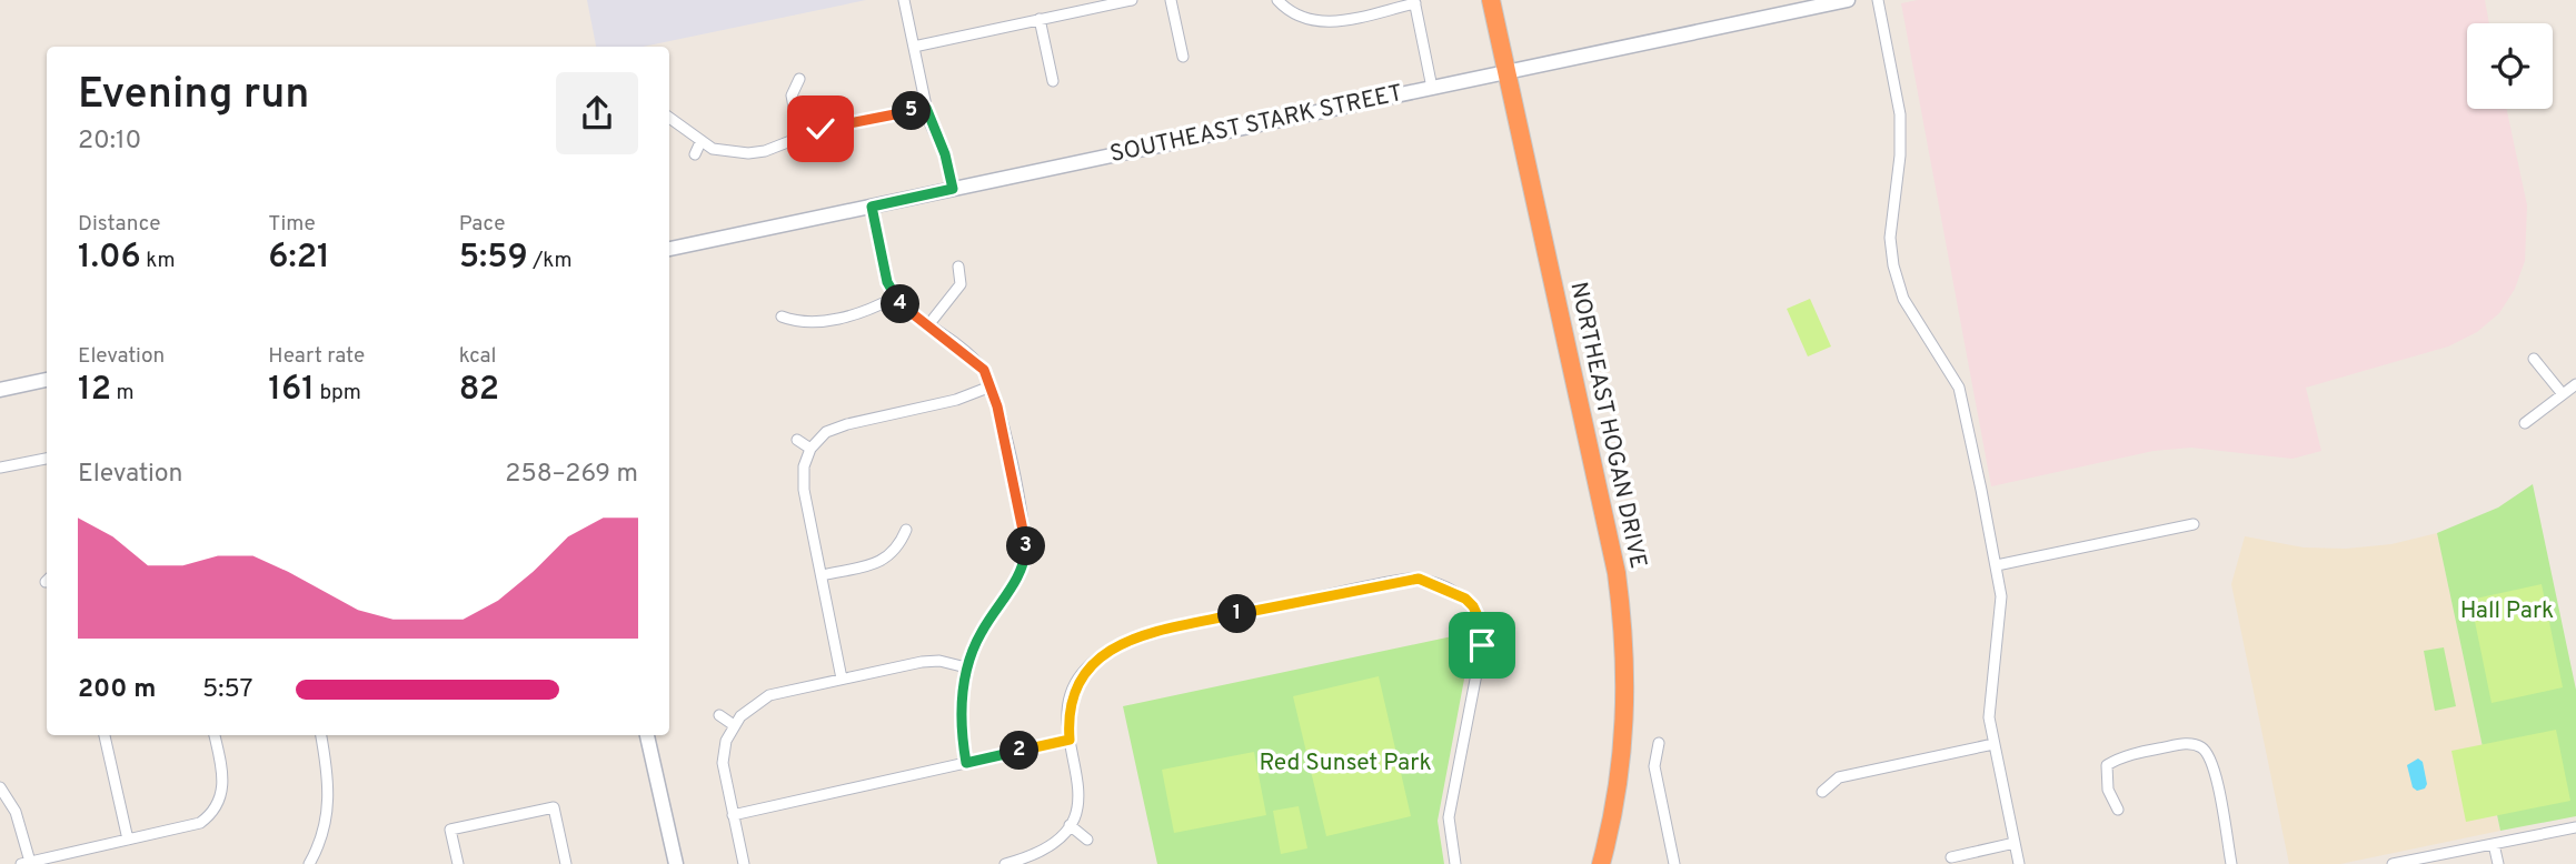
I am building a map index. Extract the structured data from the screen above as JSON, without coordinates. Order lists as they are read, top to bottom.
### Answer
{
  "streets": {
    "highway": ["NORTHEAST HOGAN DRIVE"],
    "main road": ["SOUTHEAST STARK STREET"]
  },
  "crossings": [
    ["SOUTHEAST STARK STREET", "NORTHEAST HOGAN DRIVE"]
  ],
  "parks": ["Hall Park", "Red Sunset Park"],
  "page": {
    "heading": ["Evening run", "20:10"],
    "pins": [
      "5",
      "4",
      "3",
      "1",
      "2"
    ],
    "stats": [
      ["Distance", "1.06 km"],
      ["Time", "6:21"],
      ["Pace", "5:59 /km"],
      ["Elevation", "12 m"],
      ["Heart rate", "161 bpm"],
      ["kcal", "82"]
    ],
    "chart": ["Elevation", "258–269 m"],
    "list": [
      {
        "name": "200 m",
        "note": "5:57"
      }
    ]
  }
}
